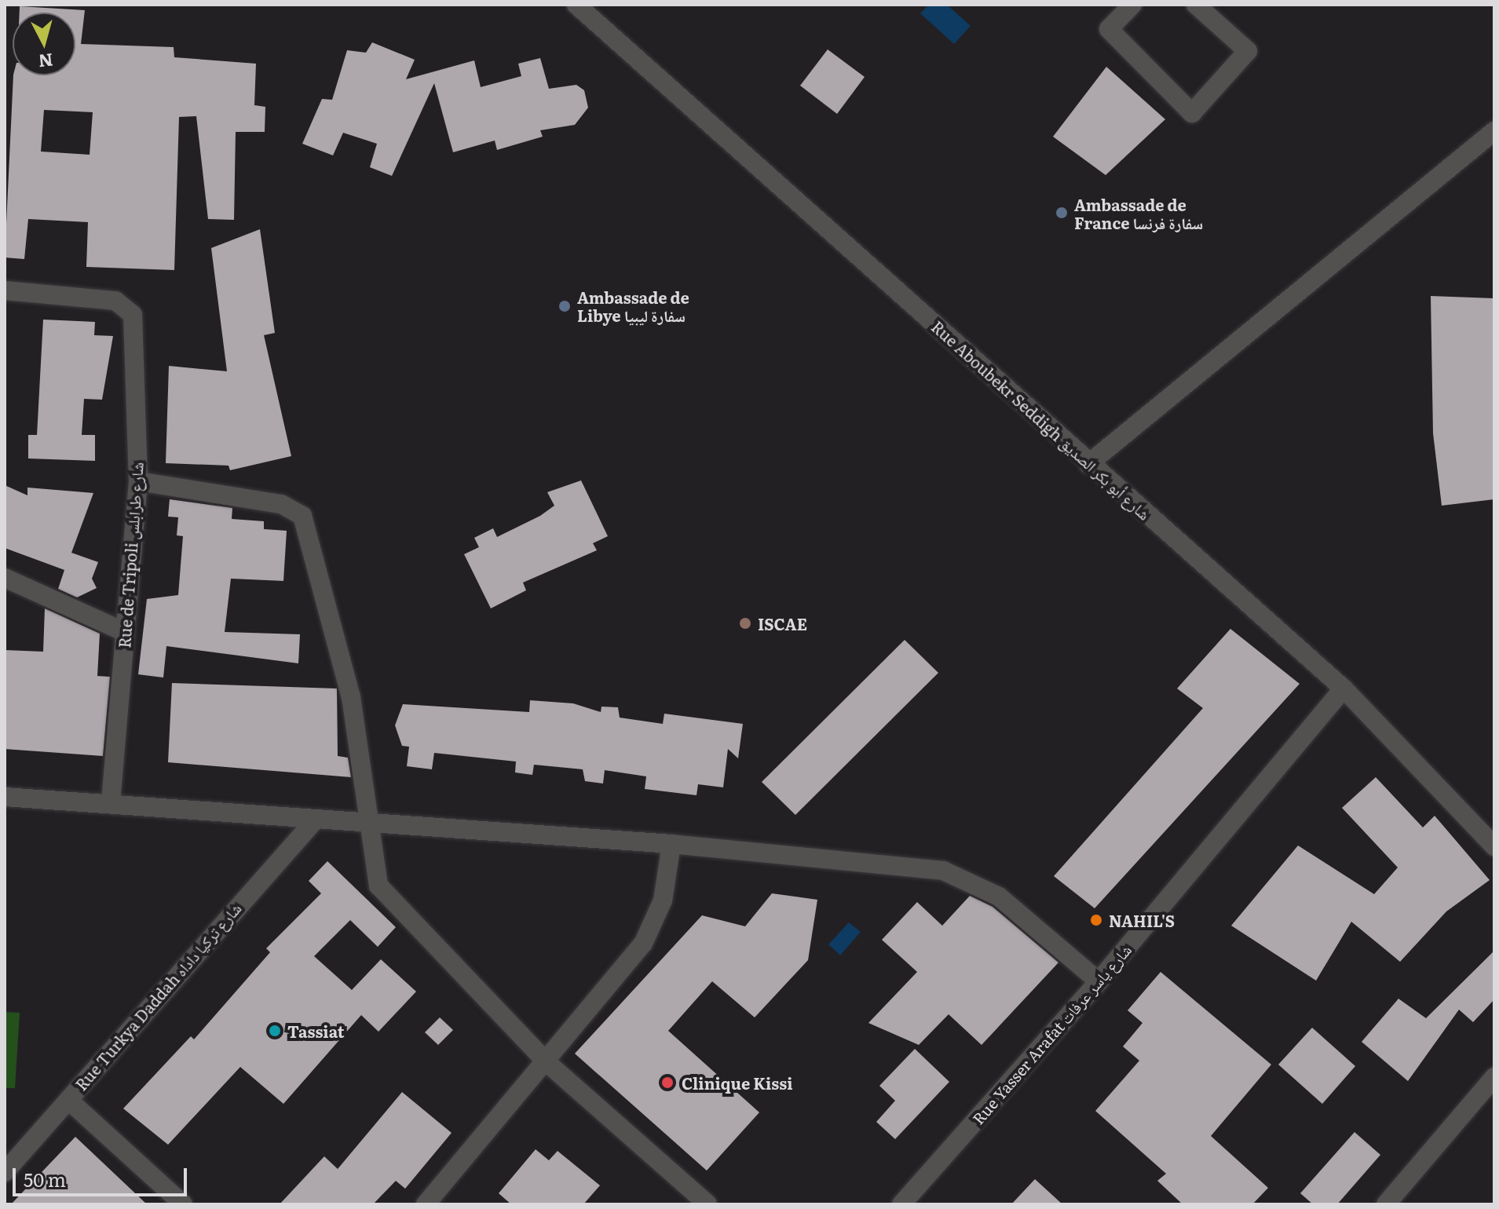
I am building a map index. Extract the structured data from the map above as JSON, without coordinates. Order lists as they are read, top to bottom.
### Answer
{
  "streets": {
    "street": [
      "Rue Aboubekr Seddigh شارع أبو بكر الصديق",
      "Rue de Tripoli شارع طرابلس",
      "Rue Turkya Daddah شارع تركيا داداه",
      "Rue Yasser Arafat شارع ياسر عرفات"
    ]
  },
  "crossings": [
    ["Rue Aboubekr Seddigh شارع أبو بكر الصديق", "Rue Yasser Arafat شارع ياسر عرفات"]
  ],
  "places": [
    "Ambassade de France سفارة فرنسا",
    "Ambassade de Libye سفارة ليبيا",
    "ISCAE",
    "NAHIL'S",
    "Tassiat",
    "Clinique Kissi"
  ],
  "scale_bar": "50 m",
  "north": "bottom"
}
